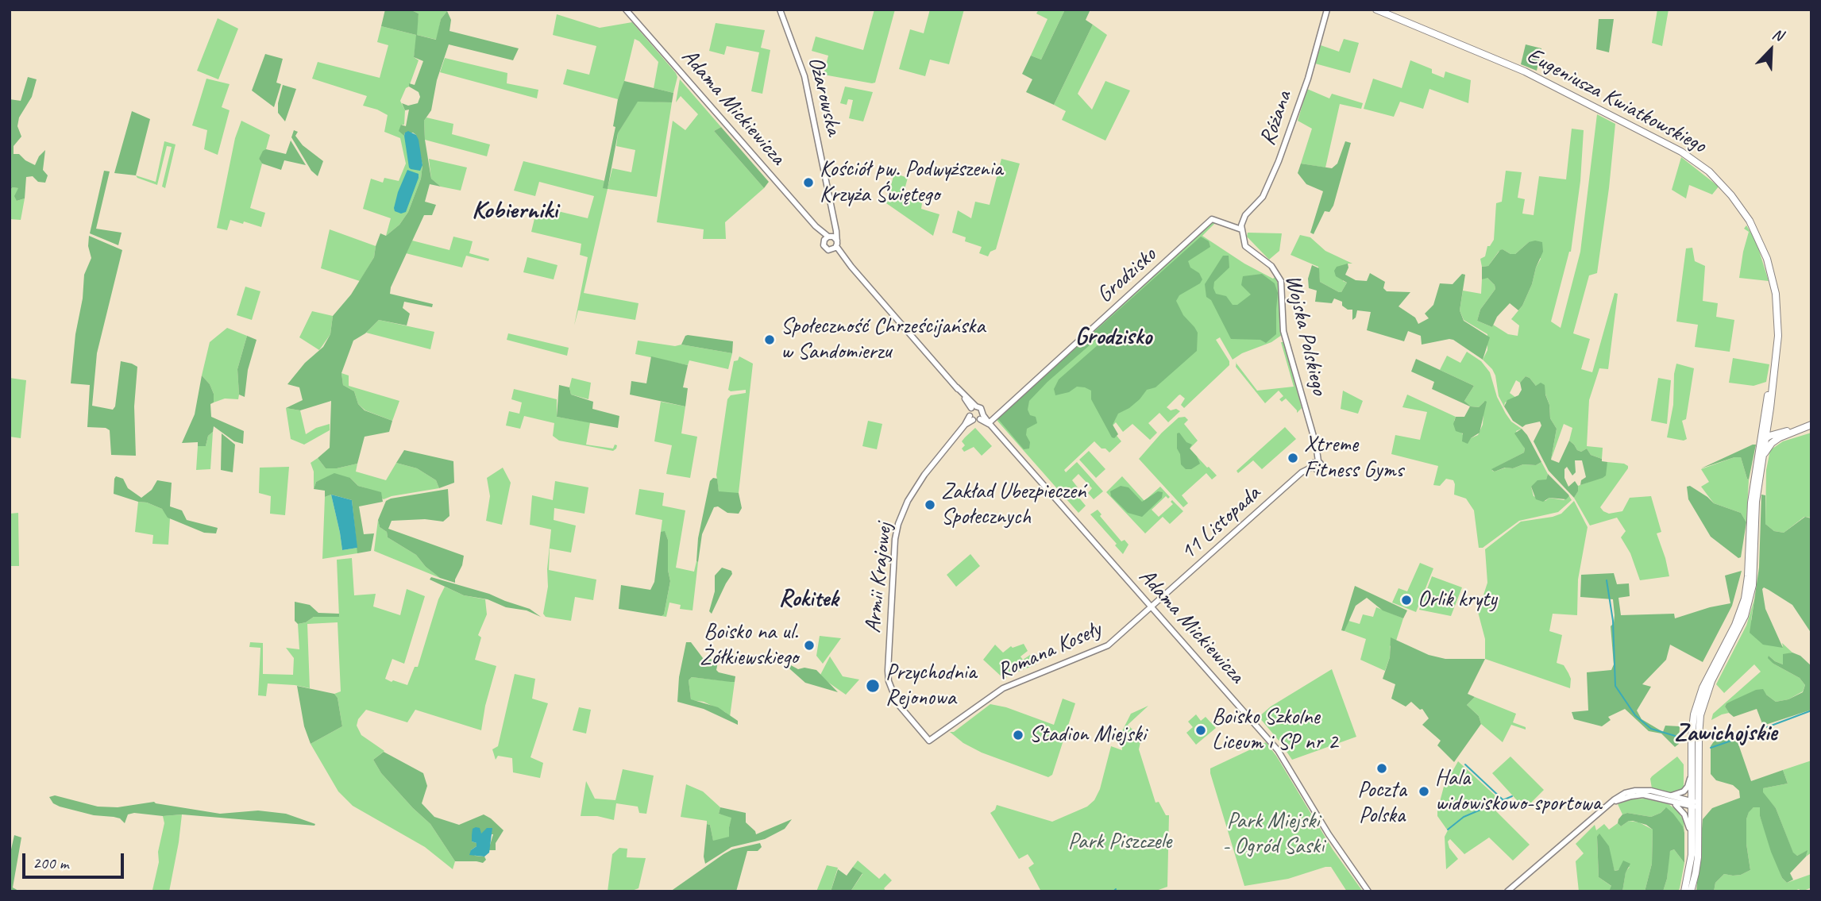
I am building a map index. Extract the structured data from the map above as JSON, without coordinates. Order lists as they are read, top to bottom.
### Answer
{
  "streets": {
    "main road": ["Eugeniusza Kwiatkowskiego"],
    "street": [
      "Ożarowska",
      "Adama Mickiewicza",
      "Różana",
      "Grodzisko",
      "Wojska Polskiego",
      "11 Listopada",
      "Armii Krajowej",
      "Romana Koseły"
    ]
  },
  "crossings": [
    ["Adama Mickiewicza", "Grodzisko"],
    ["Adama Mickiewicza", "11 Listopada"],
    ["Adama Mickiewicza", "Armii Krajowej"],
    ["Adama Mickiewicza", "Romana Koseły"],
    ["Różana", "Grodzisko"],
    ["Różana", "Wojska Polskiego"],
    ["Grodzisko", "Wojska Polskiego"],
    ["Wojska Polskiego", "11 Listopada"],
    ["11 Listopada", "Romana Koseły"],
    ["Armii Krajowej", "Romana Koseły"]
  ],
  "districts": [
    "Kobierniki",
    "Grodzisko",
    "Rokitek",
    "Zawichojskie"
  ],
  "parks": ["Park Miejski - Ogród Saski", "Park Piszczele"],
  "places": [
    "Kościół pw. Podwyższenia Krzyża Świętego",
    "Społeczność Chrześcijańska w Sandomierzu",
    "Xtreme Fitness Gyms",
    "Zakład Ubezpieczeń Społecznych",
    "Orlik kryty",
    "Boisko na ul. Żółkiewskiego",
    "Przychodnia Rejonowa",
    "Boisko Szkolne Liceum i SP nr 2",
    "Stadion Miejski",
    "Poczta Polska",
    "Hala widowiskowo-sportowa"
  ],
  "scale_bar": "200 m",
  "north": "top right"
}
